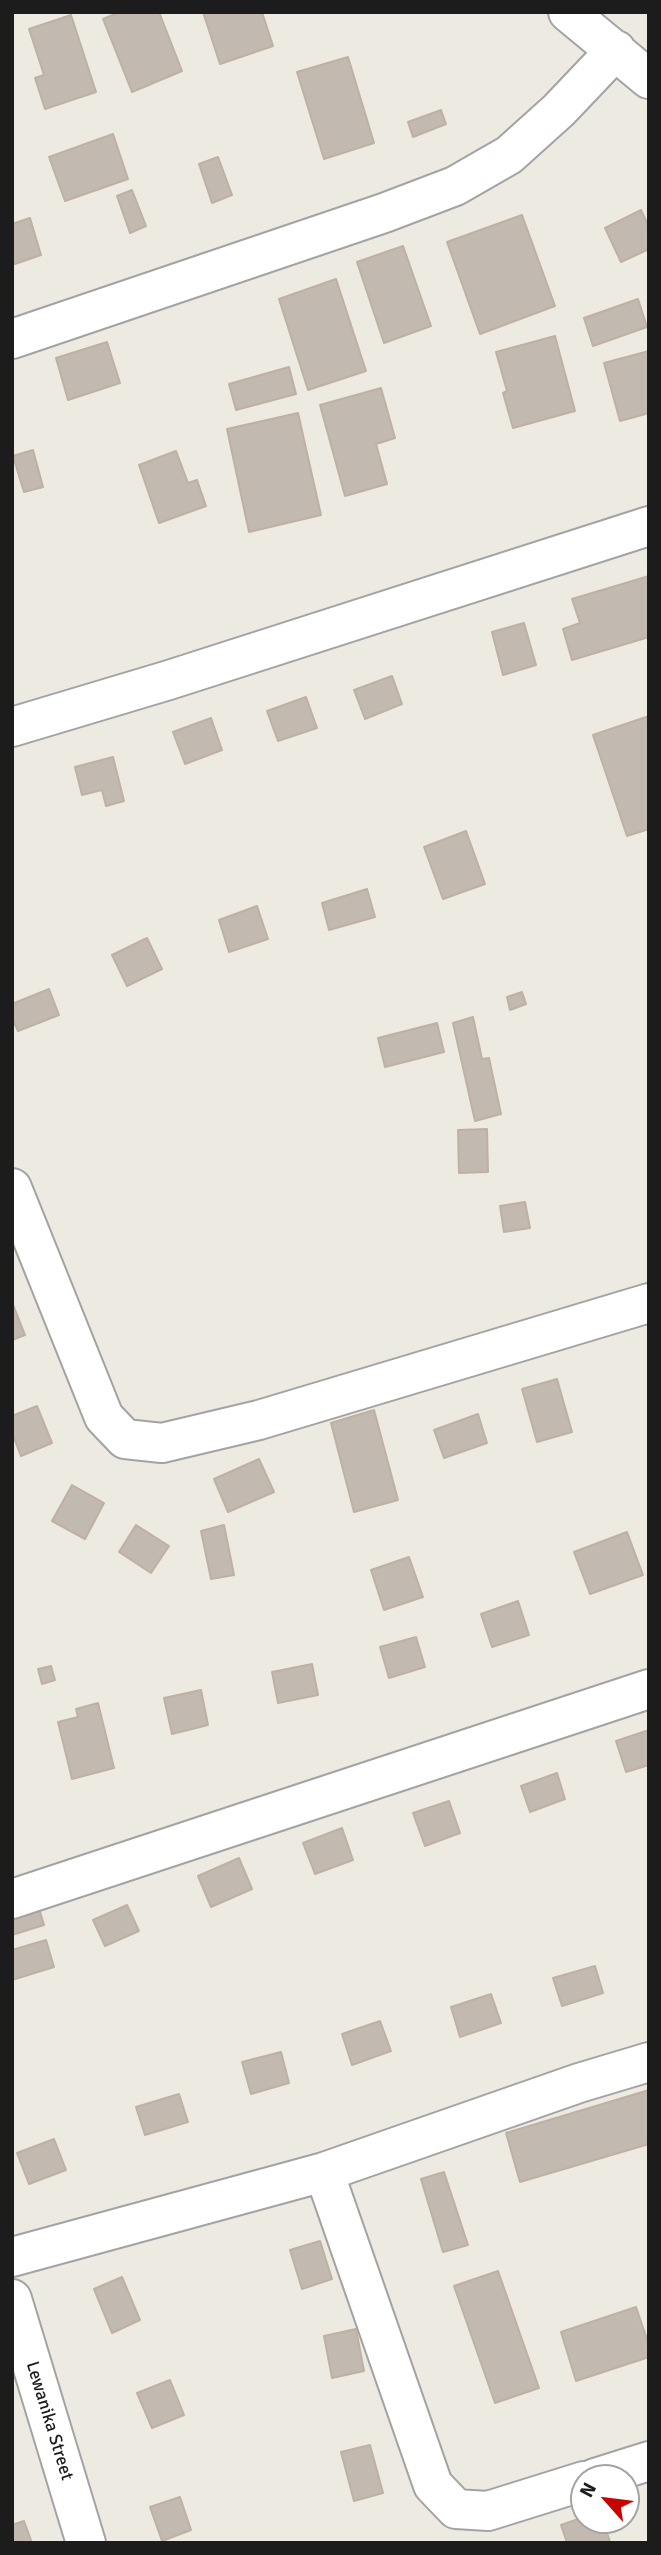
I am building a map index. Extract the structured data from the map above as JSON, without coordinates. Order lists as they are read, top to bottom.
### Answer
{
  "streets": {
    "street": ["Lewanika Street"]
  },
  "north": "top left"
}
